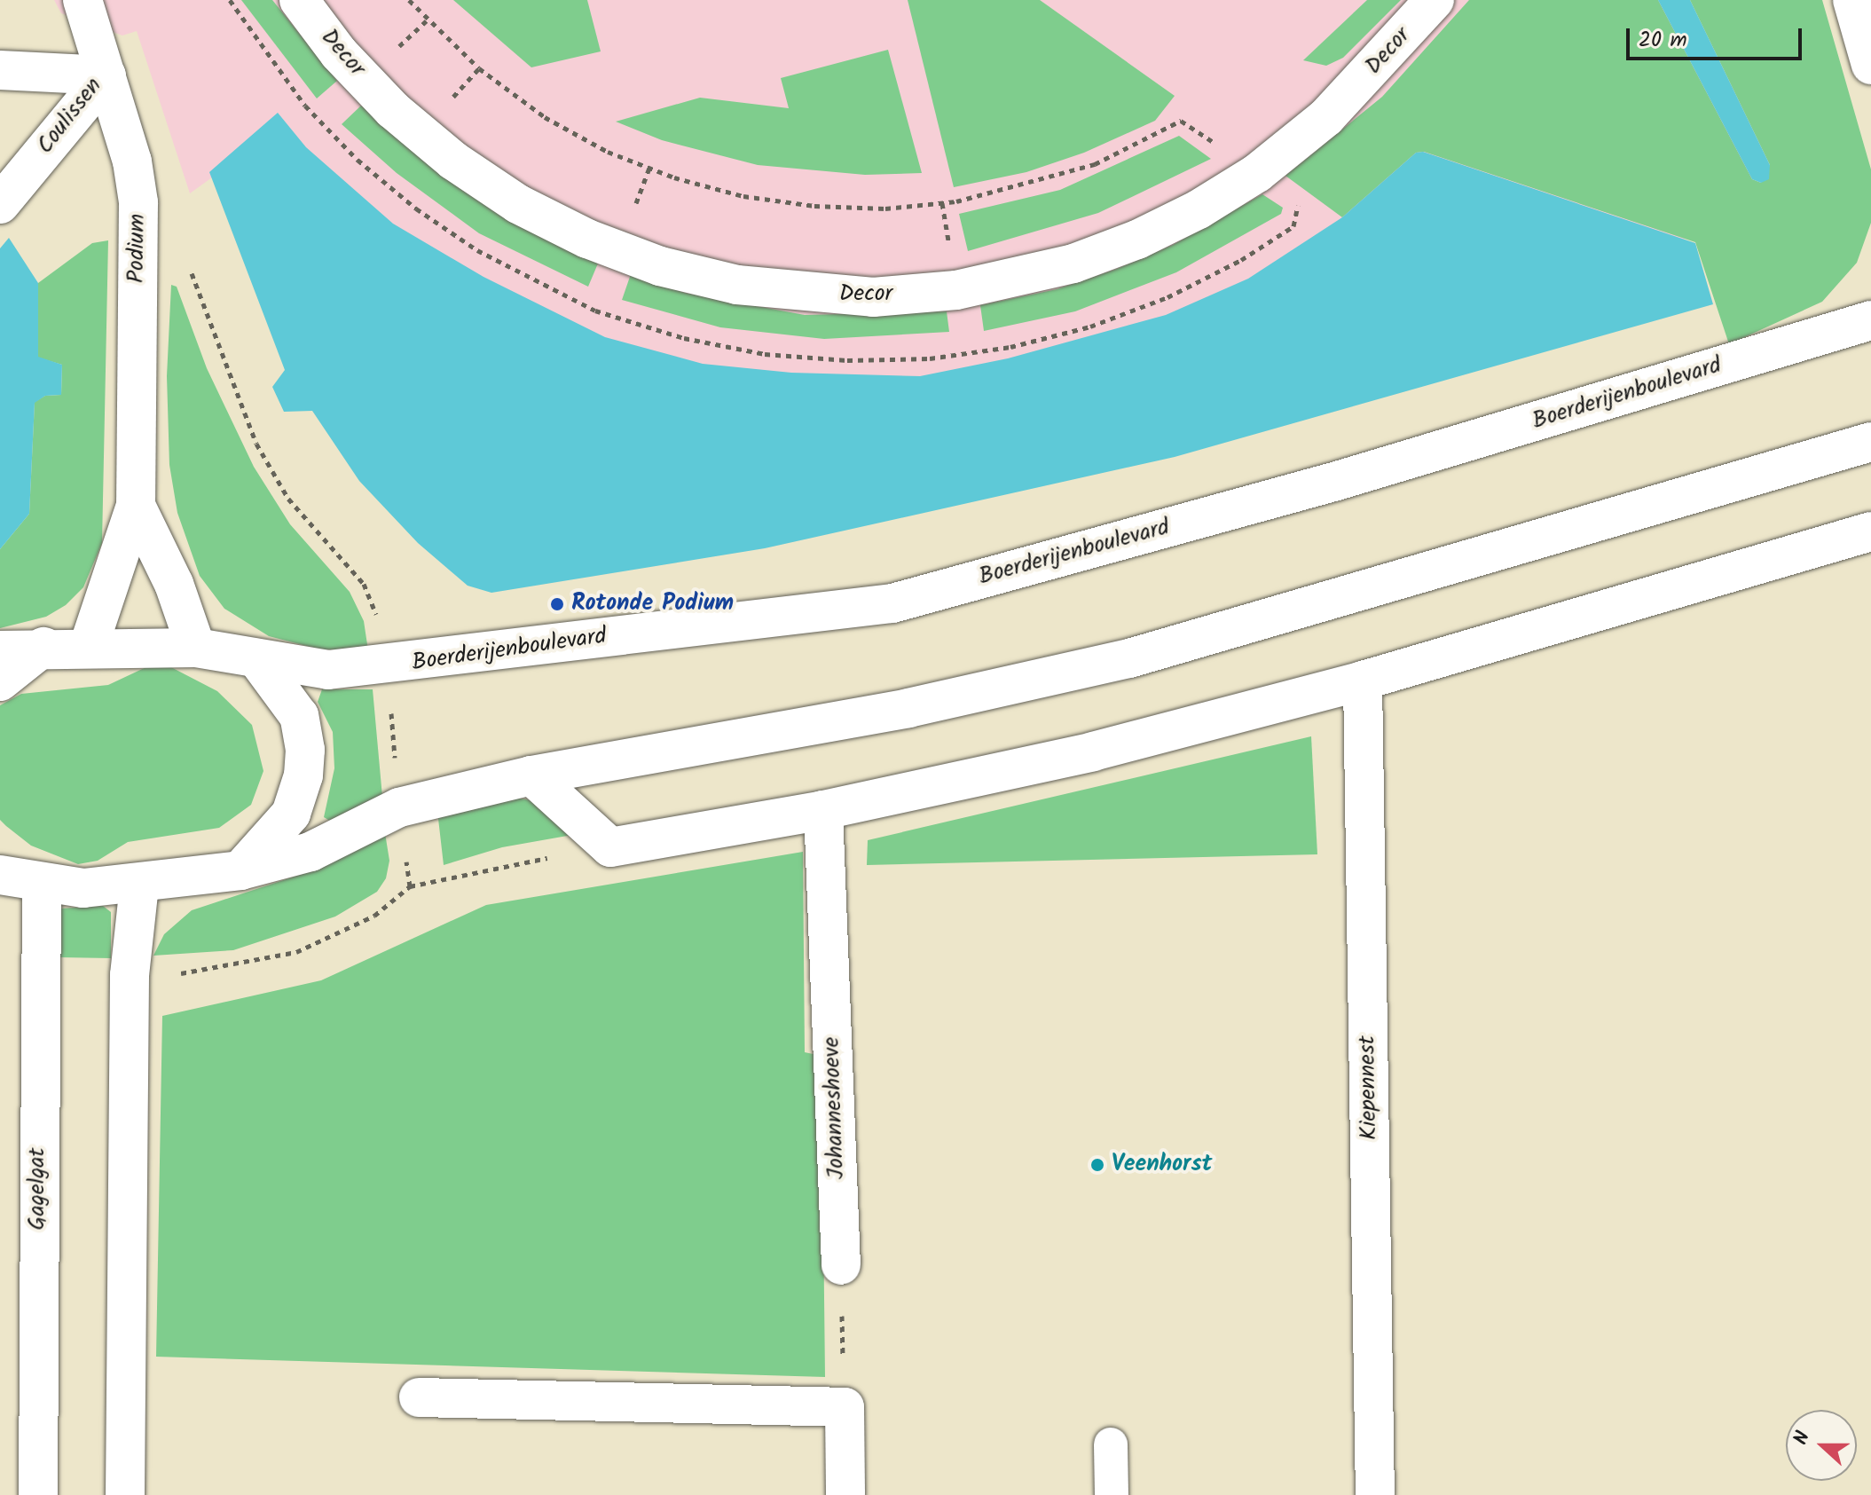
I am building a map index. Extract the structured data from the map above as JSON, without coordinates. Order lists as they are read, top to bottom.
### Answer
{
  "streets": {
    "street": [
      "Decor",
      "Coulissen",
      "Podium",
      "Boerderijenboulevard",
      "Kiepennest",
      "Johanneshoeve",
      "Gagelgat"
    ]
  },
  "crossings": [
    ["Coulissen", "Podium"],
    ["Podium", "Boerderijenboulevard"]
  ],
  "places": ["Rotonde Podium", "Veenhorst"],
  "scale_bar": "20 m",
  "north": "left"
}
